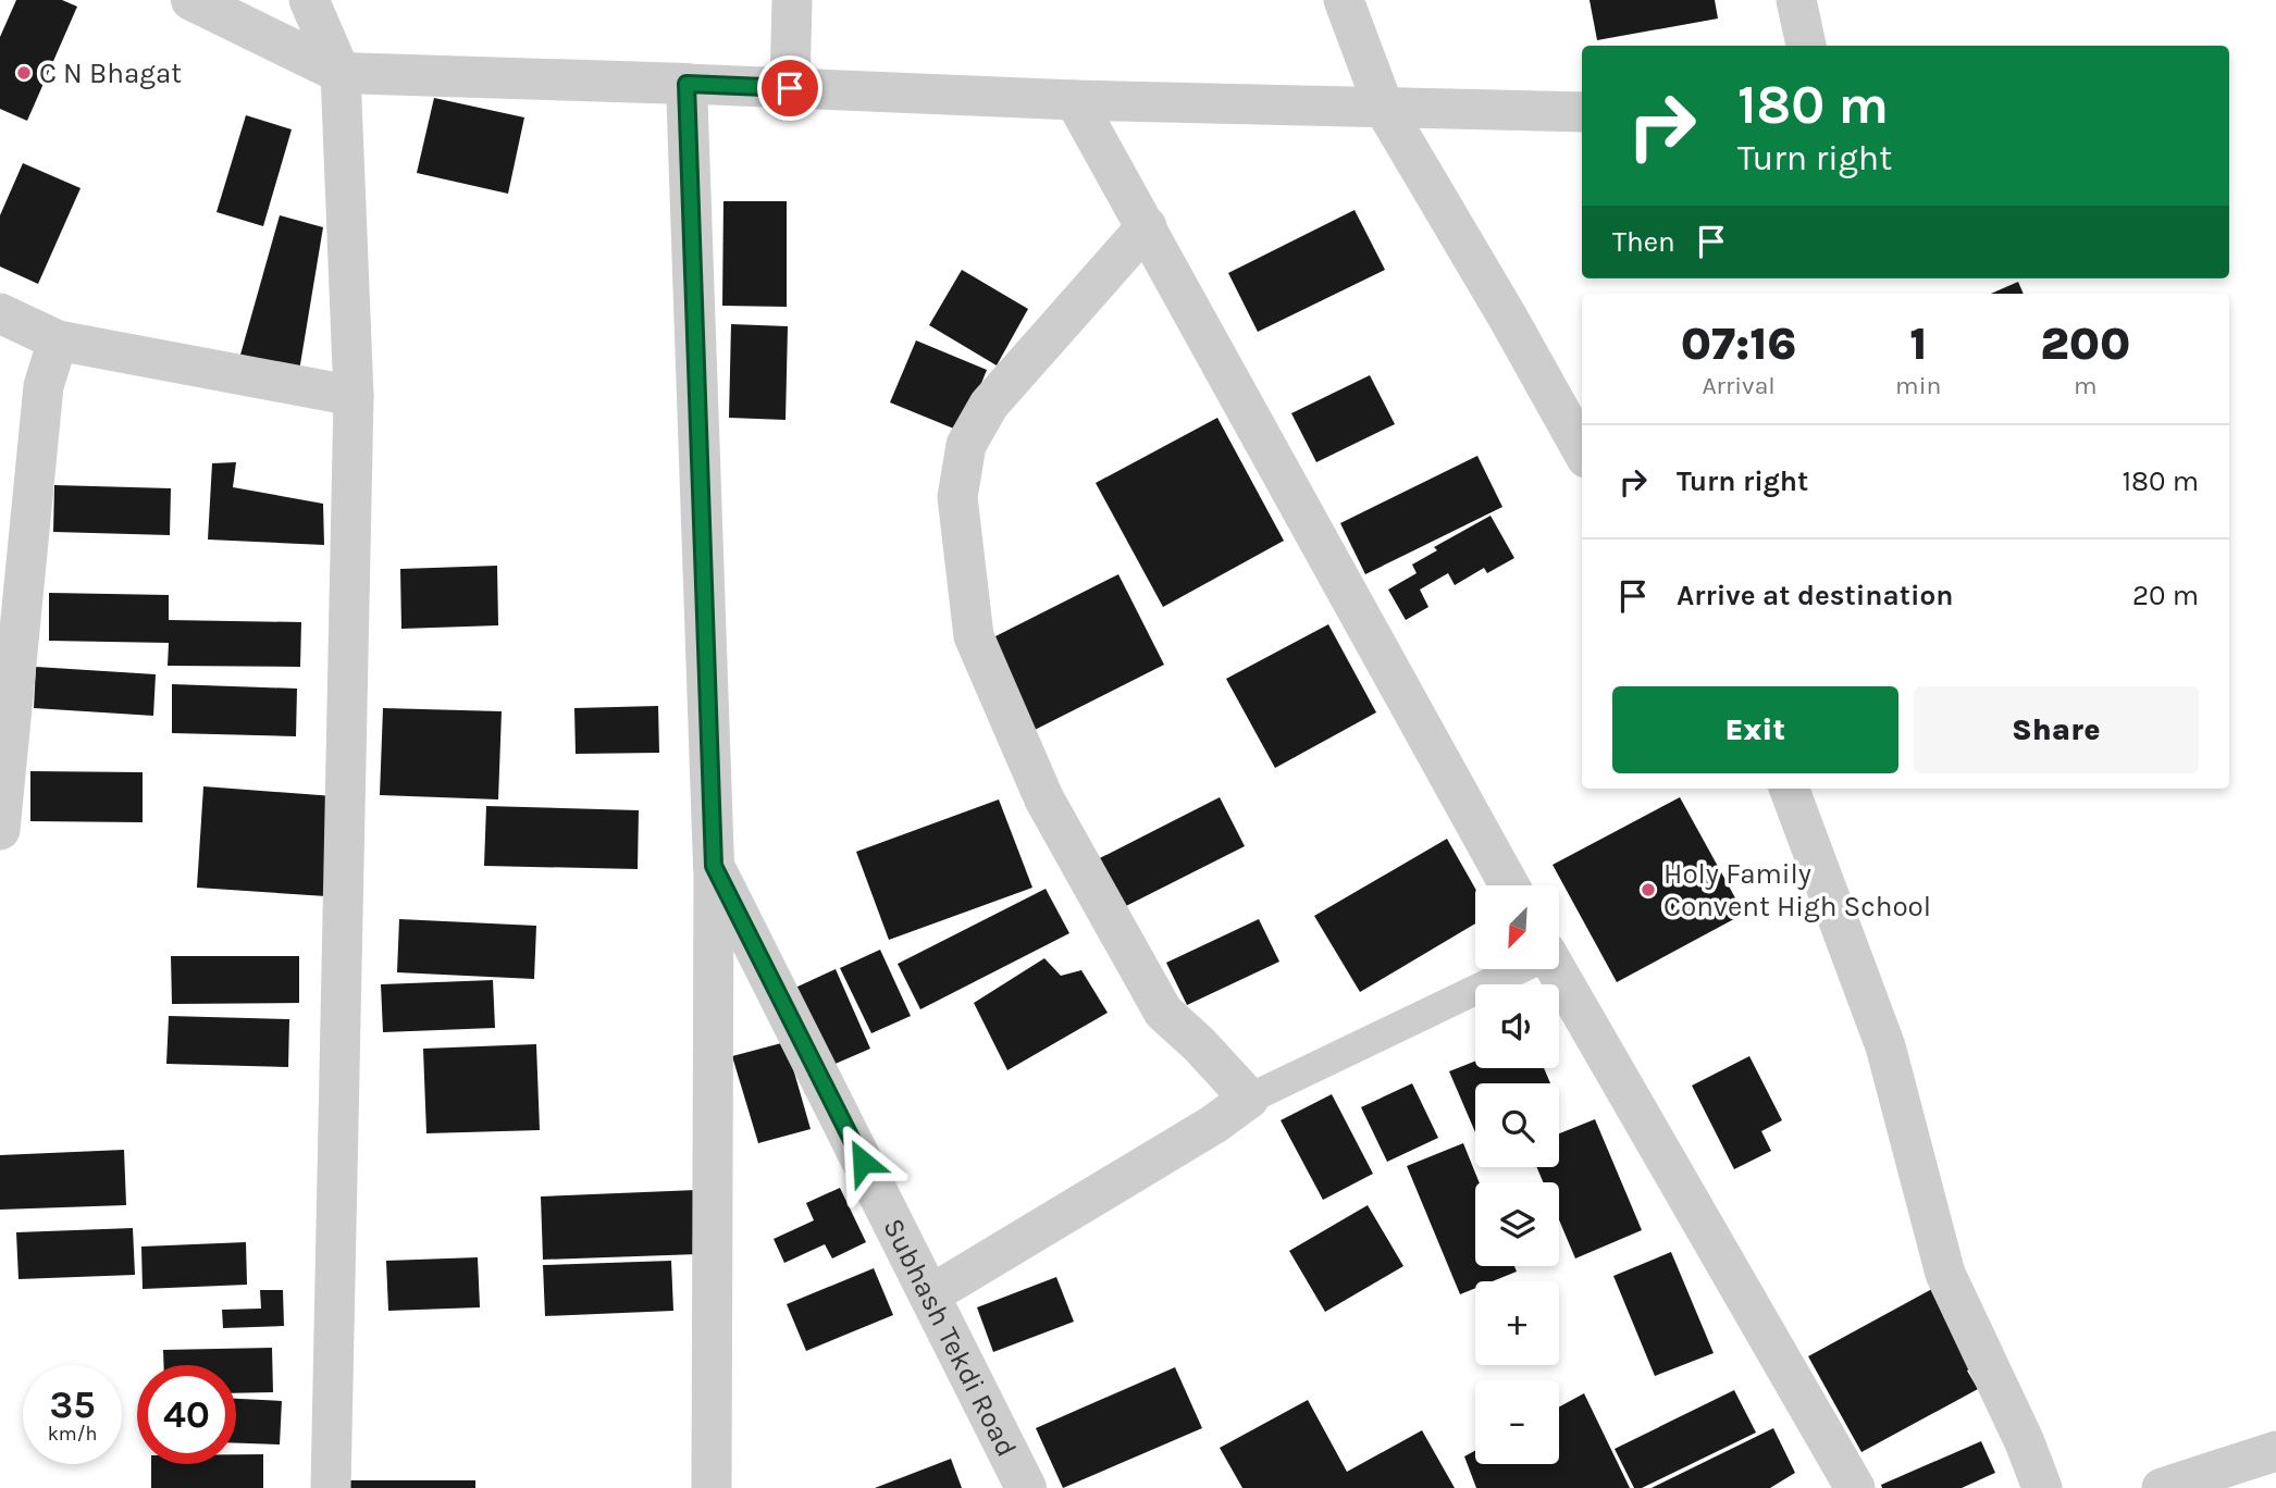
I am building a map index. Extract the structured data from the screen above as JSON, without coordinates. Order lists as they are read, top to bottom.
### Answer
{
  "streets": {
    "street": ["Subhash Tekdi Road"]
  },
  "places": ["C N Bhagat", "Holy Family Convent High School"],
  "north": "bottom left",
  "page": {
    "turn": ["180 m", "Turn right"],
    "then": "Then",
    "eta": [
      "07:16",
      "Arrival",
      "1",
      "min",
      "200",
      "m"
    ],
    "list": [
      {
        "name": "Turn right",
        "value": "180 m"
      },
      {
        "name": "Arrive at destination",
        "value": "20 m"
      }
    ],
    "buttons": ["Exit", "Share"],
    "map_buttons": ["+", "−"],
    "speed": "35 km/h",
    "limit": "40"
  }
}
